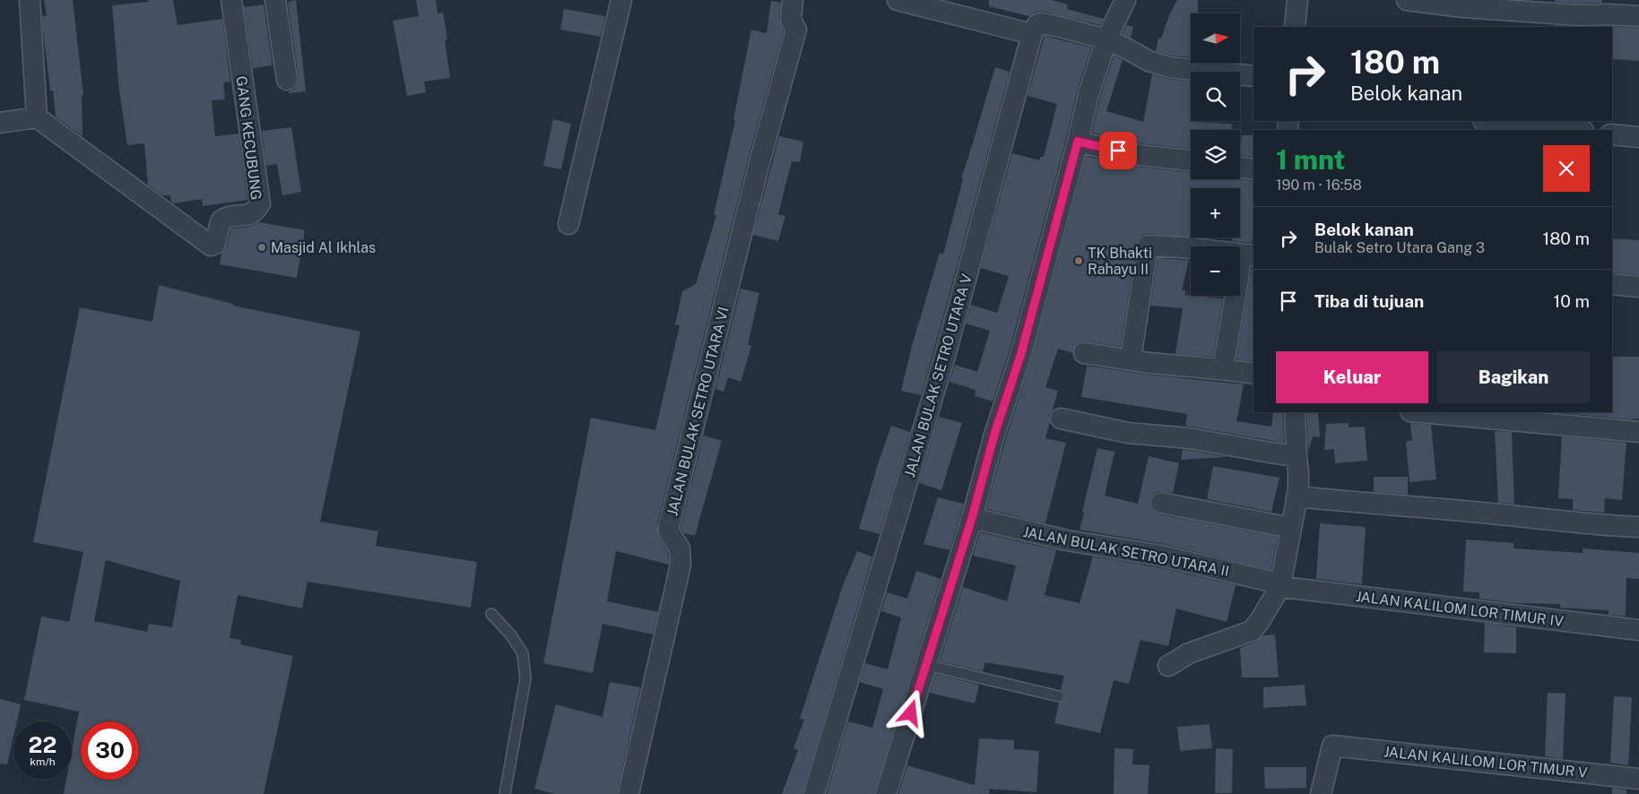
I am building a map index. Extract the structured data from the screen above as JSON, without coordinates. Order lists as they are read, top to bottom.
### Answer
{
  "streets": {
    "street": [
      "GANG KECUBUNG",
      "JALAN BULAK SETRO UTARA V",
      "JALAN BULAK SETRO UTARA VI",
      "JALAN BULAK SETRO UTARA II",
      "JALAN KALILOM LOR TIMUR IV",
      "JALAN KALILOM LOR TIMUR V"
    ]
  },
  "crossings": [
    ["JALAN BULAK SETRO UTARA II", "JALAN KALILOM LOR TIMUR IV"]
  ],
  "places": ["Masjid Al Ikhlas", "TK Bhakti Rahayu II"],
  "north": "right",
  "page": {
    "map_buttons": ["+", "−"],
    "turn": ["180 m", "Belok kanan"],
    "heading": ["1 mnt", "190 m · 16:58"],
    "list": [
      {
        "name": "Belok kanan",
        "note": "Bulak Setro Utara Gang 3",
        "value": "180 m"
      },
      {
        "name": "Tiba di tujuan",
        "value": "10 m"
      }
    ],
    "buttons": ["Keluar", "Bagikan"],
    "speed": "22 km/h",
    "limit": "30"
  }
}
